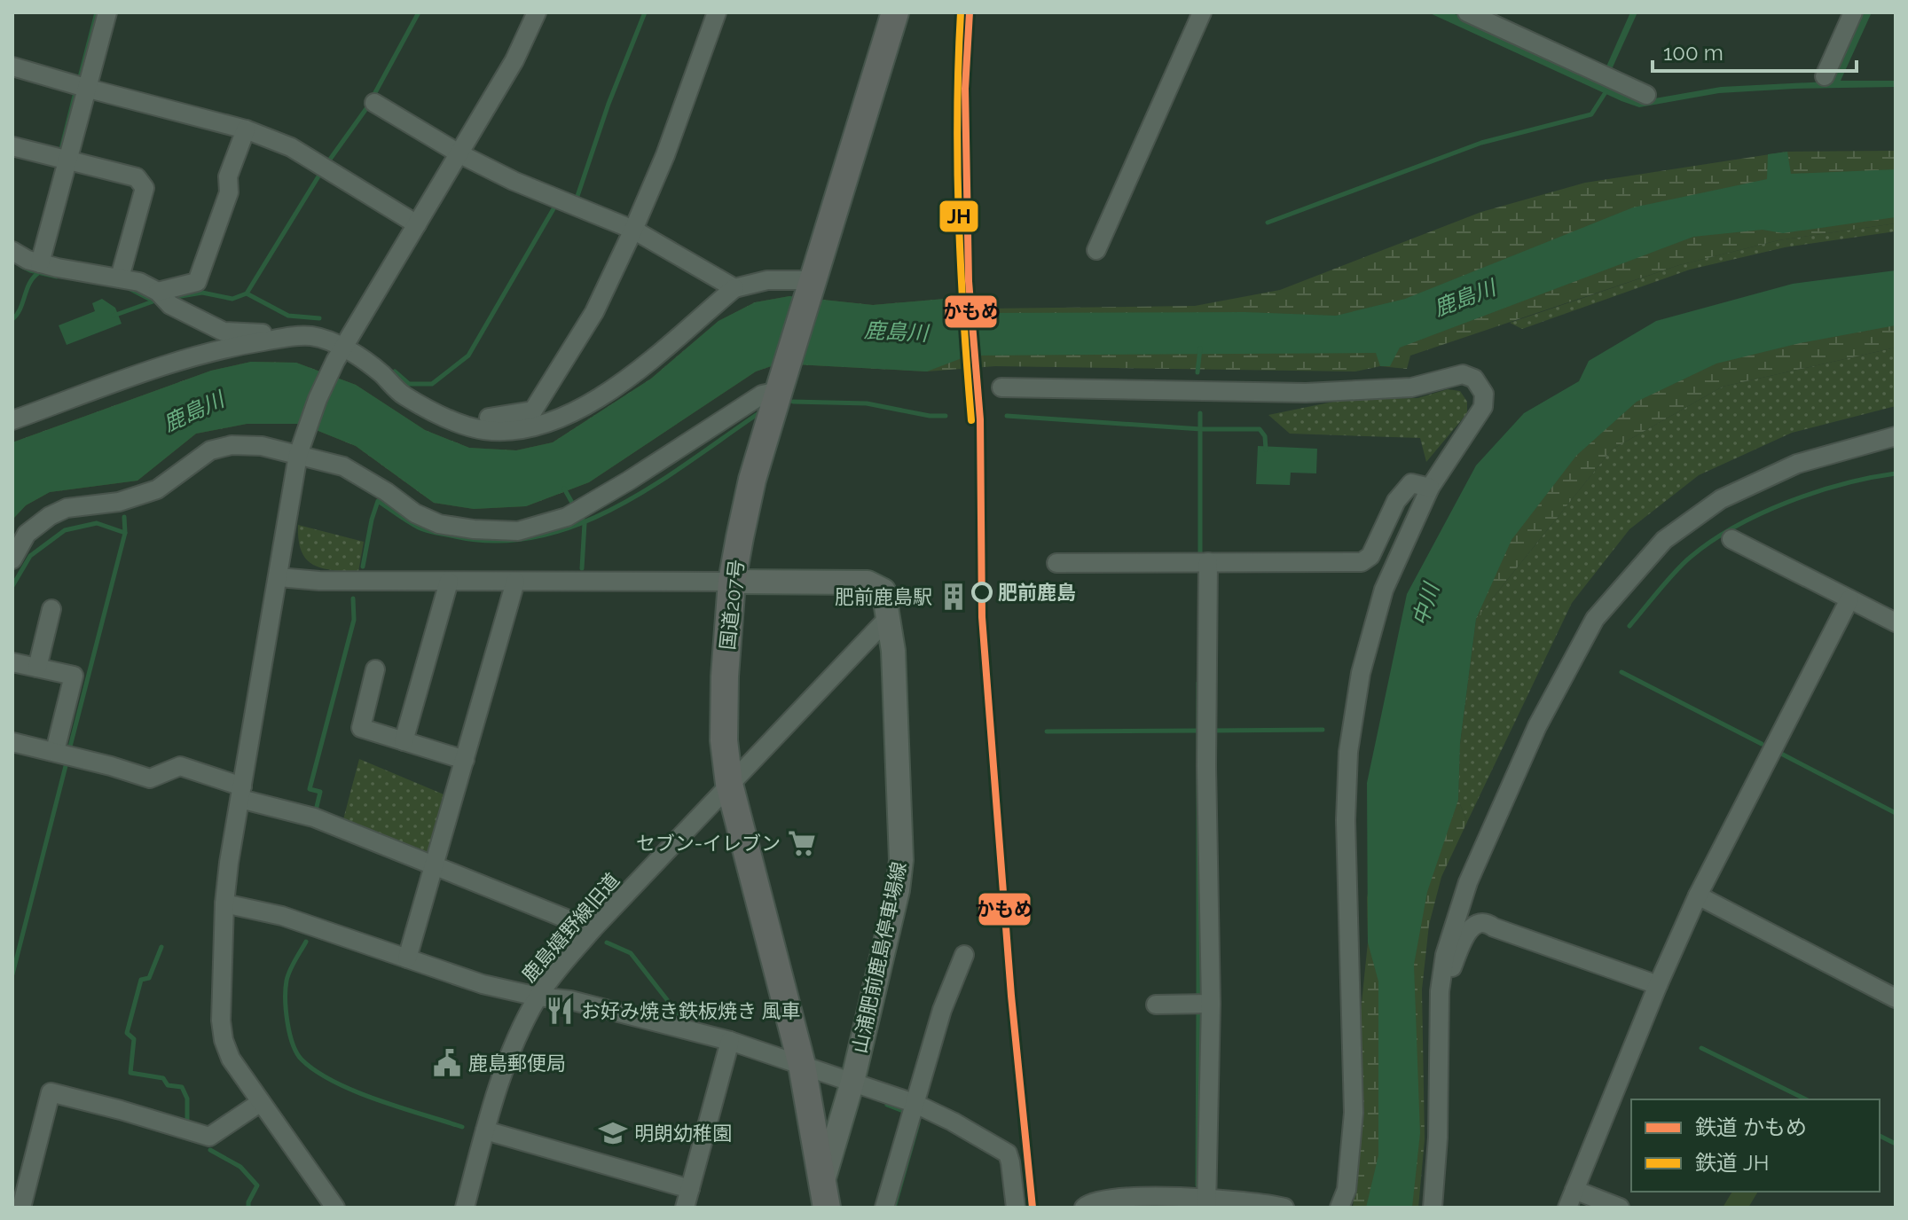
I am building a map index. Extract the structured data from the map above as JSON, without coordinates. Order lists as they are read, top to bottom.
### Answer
{
  "streets": {
    "highway": ["国道207号"],
    "main road": ["山浦肥前鹿島停車場線"],
    "street": ["鹿島嬉野線旧道"]
  },
  "crossings": [
    ["国道207号", "鹿島嬉野線旧道"],
    ["国道207号", "山浦肥前鹿島停車場線"],
    ["鹿島嬉野線旧道", "山浦肥前鹿島停車場線"]
  ],
  "water": ["鹿島川", "中川"],
  "places": {
    "other": ["肥前鹿島"],
    "building": ["肥前鹿島駅"],
    "supermarket": ["セブン-イレブン"],
    "restaurant": ["お好み焼き鉄板焼き 風車"],
    "public building": ["鹿島郵便局"],
    "school or university": ["明朗幼稚園"]
  },
  "lines": ["rail line かもめ", "rail line JH"],
  "legend": ["鉄道 かもめ", "鉄道 JH"],
  "scale_bar": "100 m"
}
